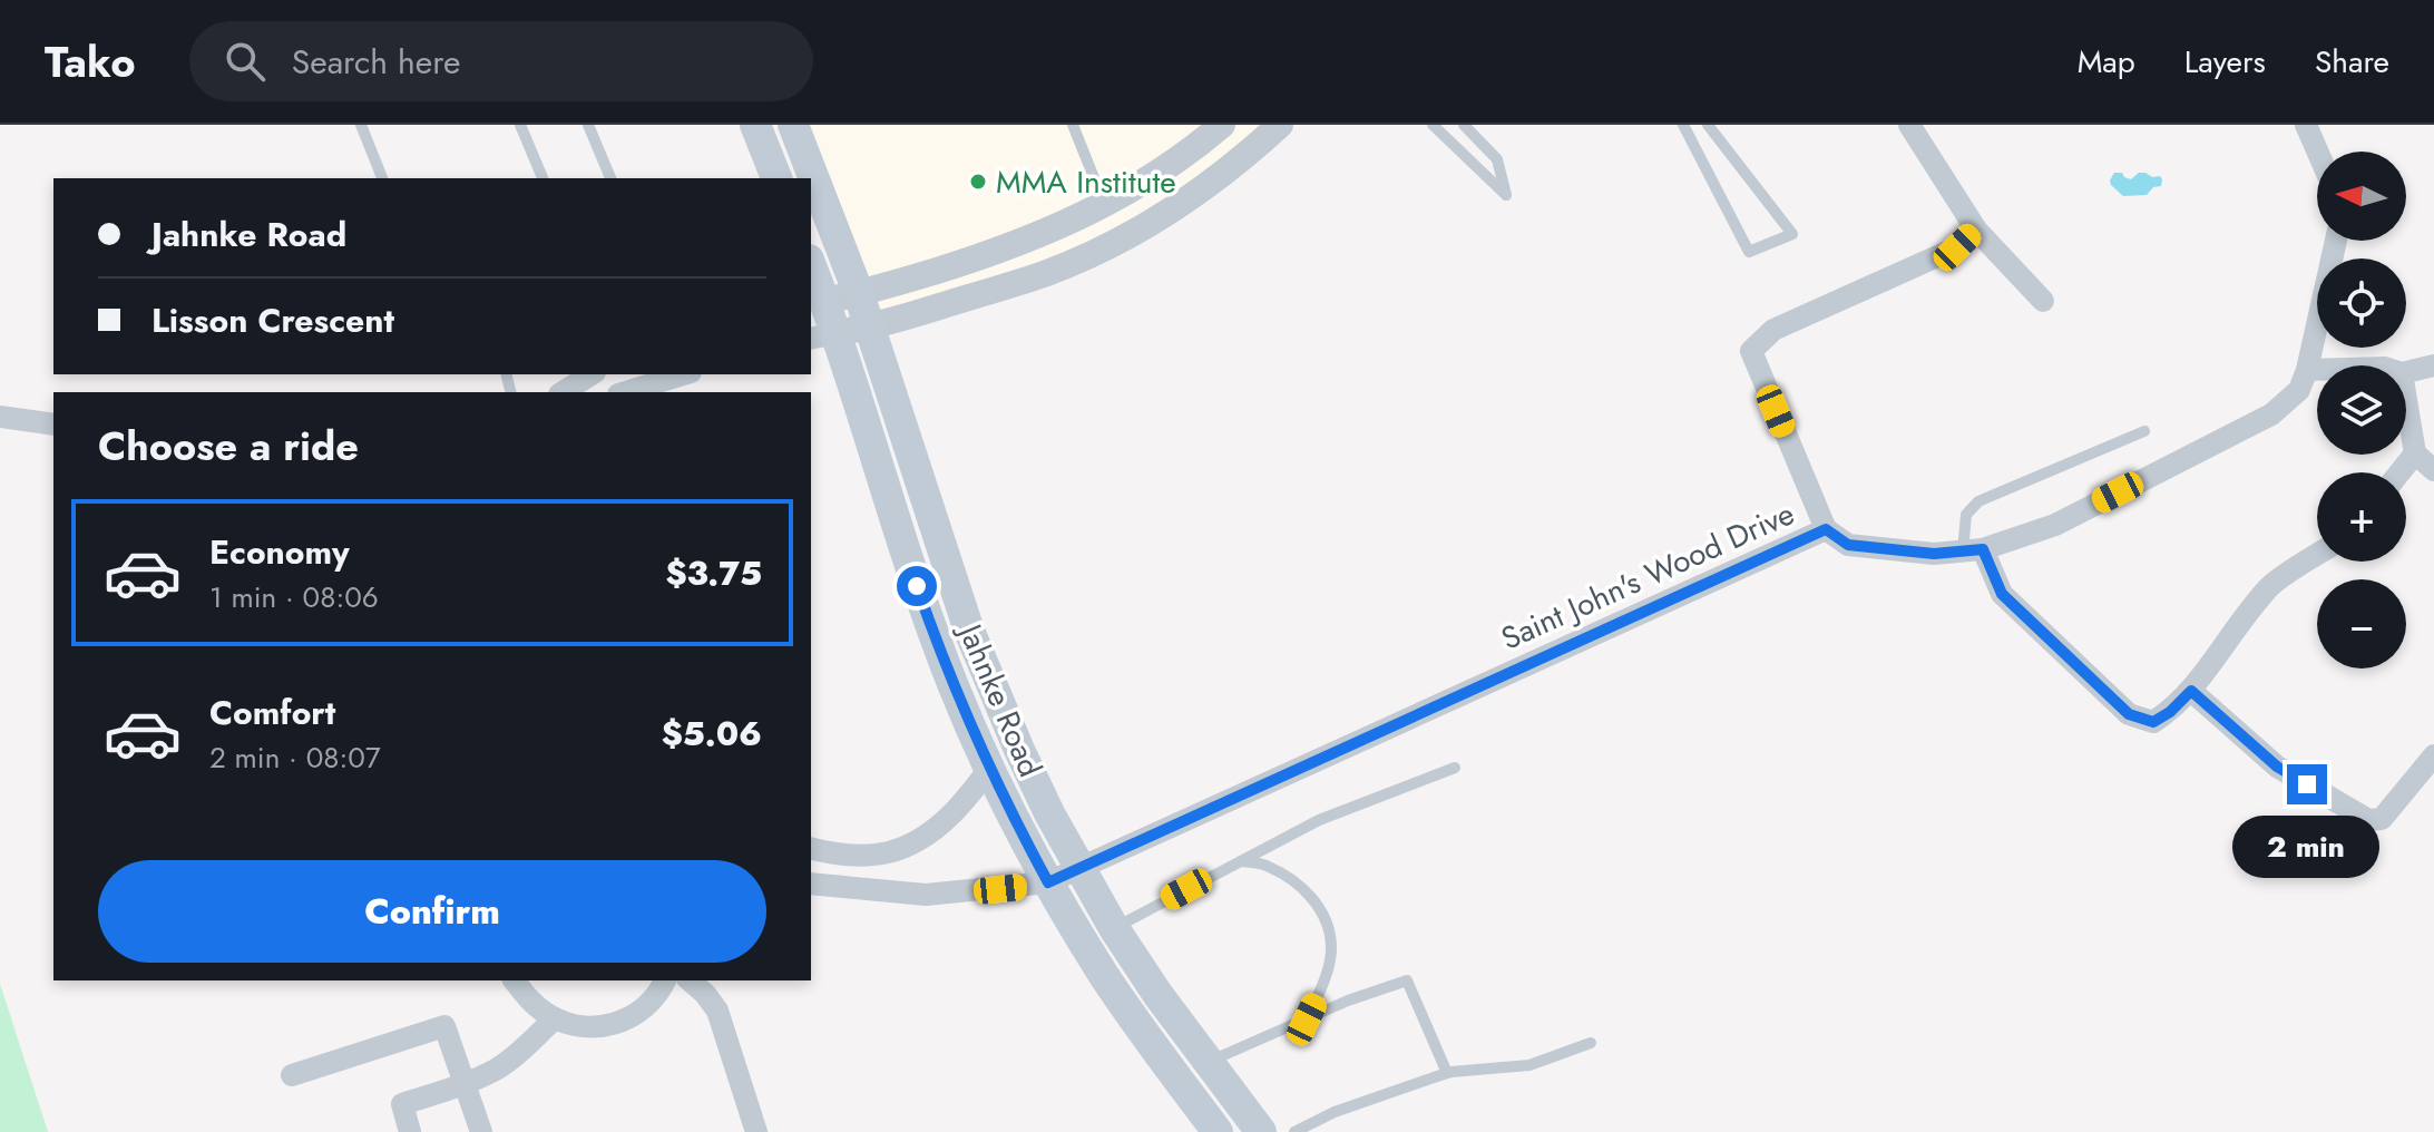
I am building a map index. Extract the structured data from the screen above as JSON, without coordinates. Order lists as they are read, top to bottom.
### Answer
{
  "streets": {
    "main road": ["Jahnke Road"],
    "street": ["Saint John's Wood Drive"]
  },
  "crossings": [
    ["Saint John's Wood Drive", "Jahnke Road"]
  ],
  "places": ["MMA Institute"],
  "north": "left",
  "page": {
    "header": "Tako",
    "search": "Search here",
    "nav": ["Map", "Layers", "Share"],
    "map_buttons": ["+", "−"],
    "banner": ["Jahnke Road", "Lisson Crescent"],
    "heading": "Choose a ride",
    "list": [
      {
        "name": "Economy",
        "note": "1 min · 08:06",
        "value": "$3.75"
      },
      {
        "name": "Comfort",
        "note": "2 min · 08:07",
        "value": "$5.06"
      }
    ],
    "bubble": "2 min",
    "buttons": "Confirm"
  }
}
